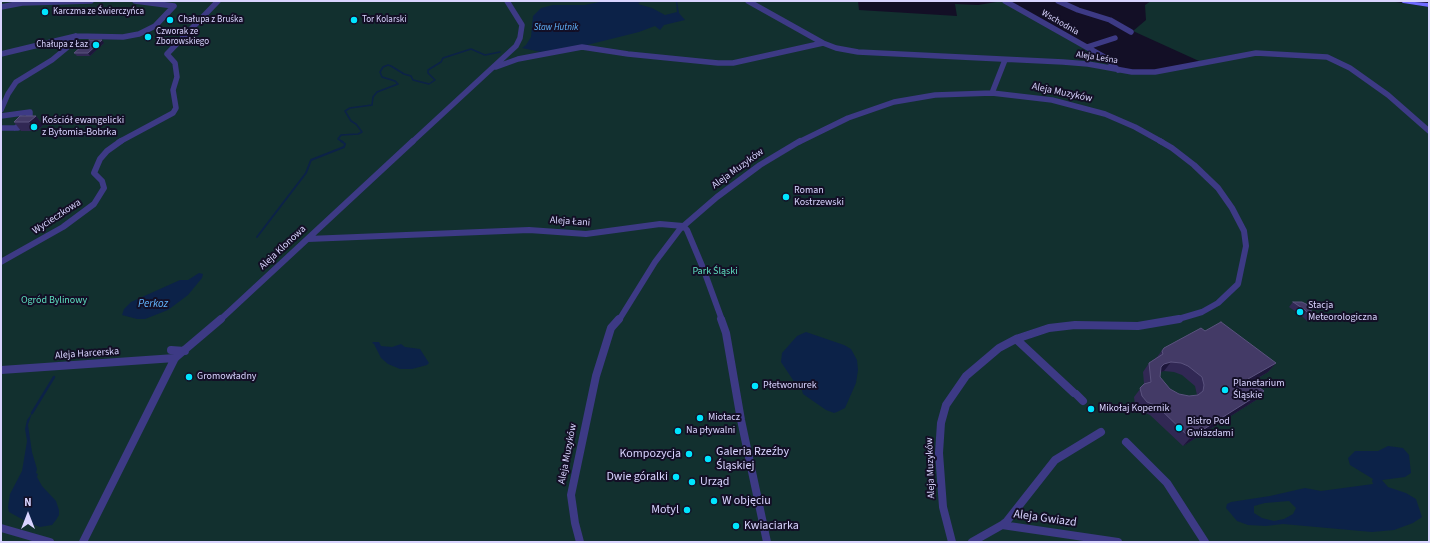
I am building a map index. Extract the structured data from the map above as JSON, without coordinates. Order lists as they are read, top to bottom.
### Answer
{
  "streets": {
    "street": [
      "Wschodnia",
      "Aleja Leśna",
      "Aleja Muzyków",
      "Wycieczkowa",
      "Aleja Łani",
      "Aleja Klonowa",
      "Aleja Harcerska",
      "Aleja Gwiazd"
    ]
  },
  "crossings": [
    ["Wschodnia", "Aleja Leśna"],
    ["Aleja Muzyków", "Aleja Łani"],
    ["Aleja Łani", "Aleja Klonowa"],
    ["Aleja Klonowa", "Aleja Harcerska"]
  ],
  "water": ["Staw Hutnik", "Perkoz"],
  "parks": ["Park Śląski", "Ogród Bylinowy"],
  "places": [
    "Karczma ze Świerczyńca",
    "Chałupa z Bruśka",
    "Tor Kolarski",
    "Czworak ze Zborowskiego",
    "Chałupa z Łaz",
    "Kościół ewangelicki z Bytomia-Bobrka",
    "Roman Kostrzewski",
    "Stacja Meteorologiczna",
    "Gromowładny",
    "Płetwonurek",
    "Planetarium Śląskie",
    "Mikołaj Kopernik",
    "Miotacz",
    "Bistro Pod Gwiazdami",
    "Na pływalni",
    "Kompozycja",
    "Galeria Rzeźby Śląskiej",
    "Dwie góralki",
    "Urząd",
    "W objęciu",
    "Motyl",
    "Kwiaciarka"
  ],
  "north": "top"
}
